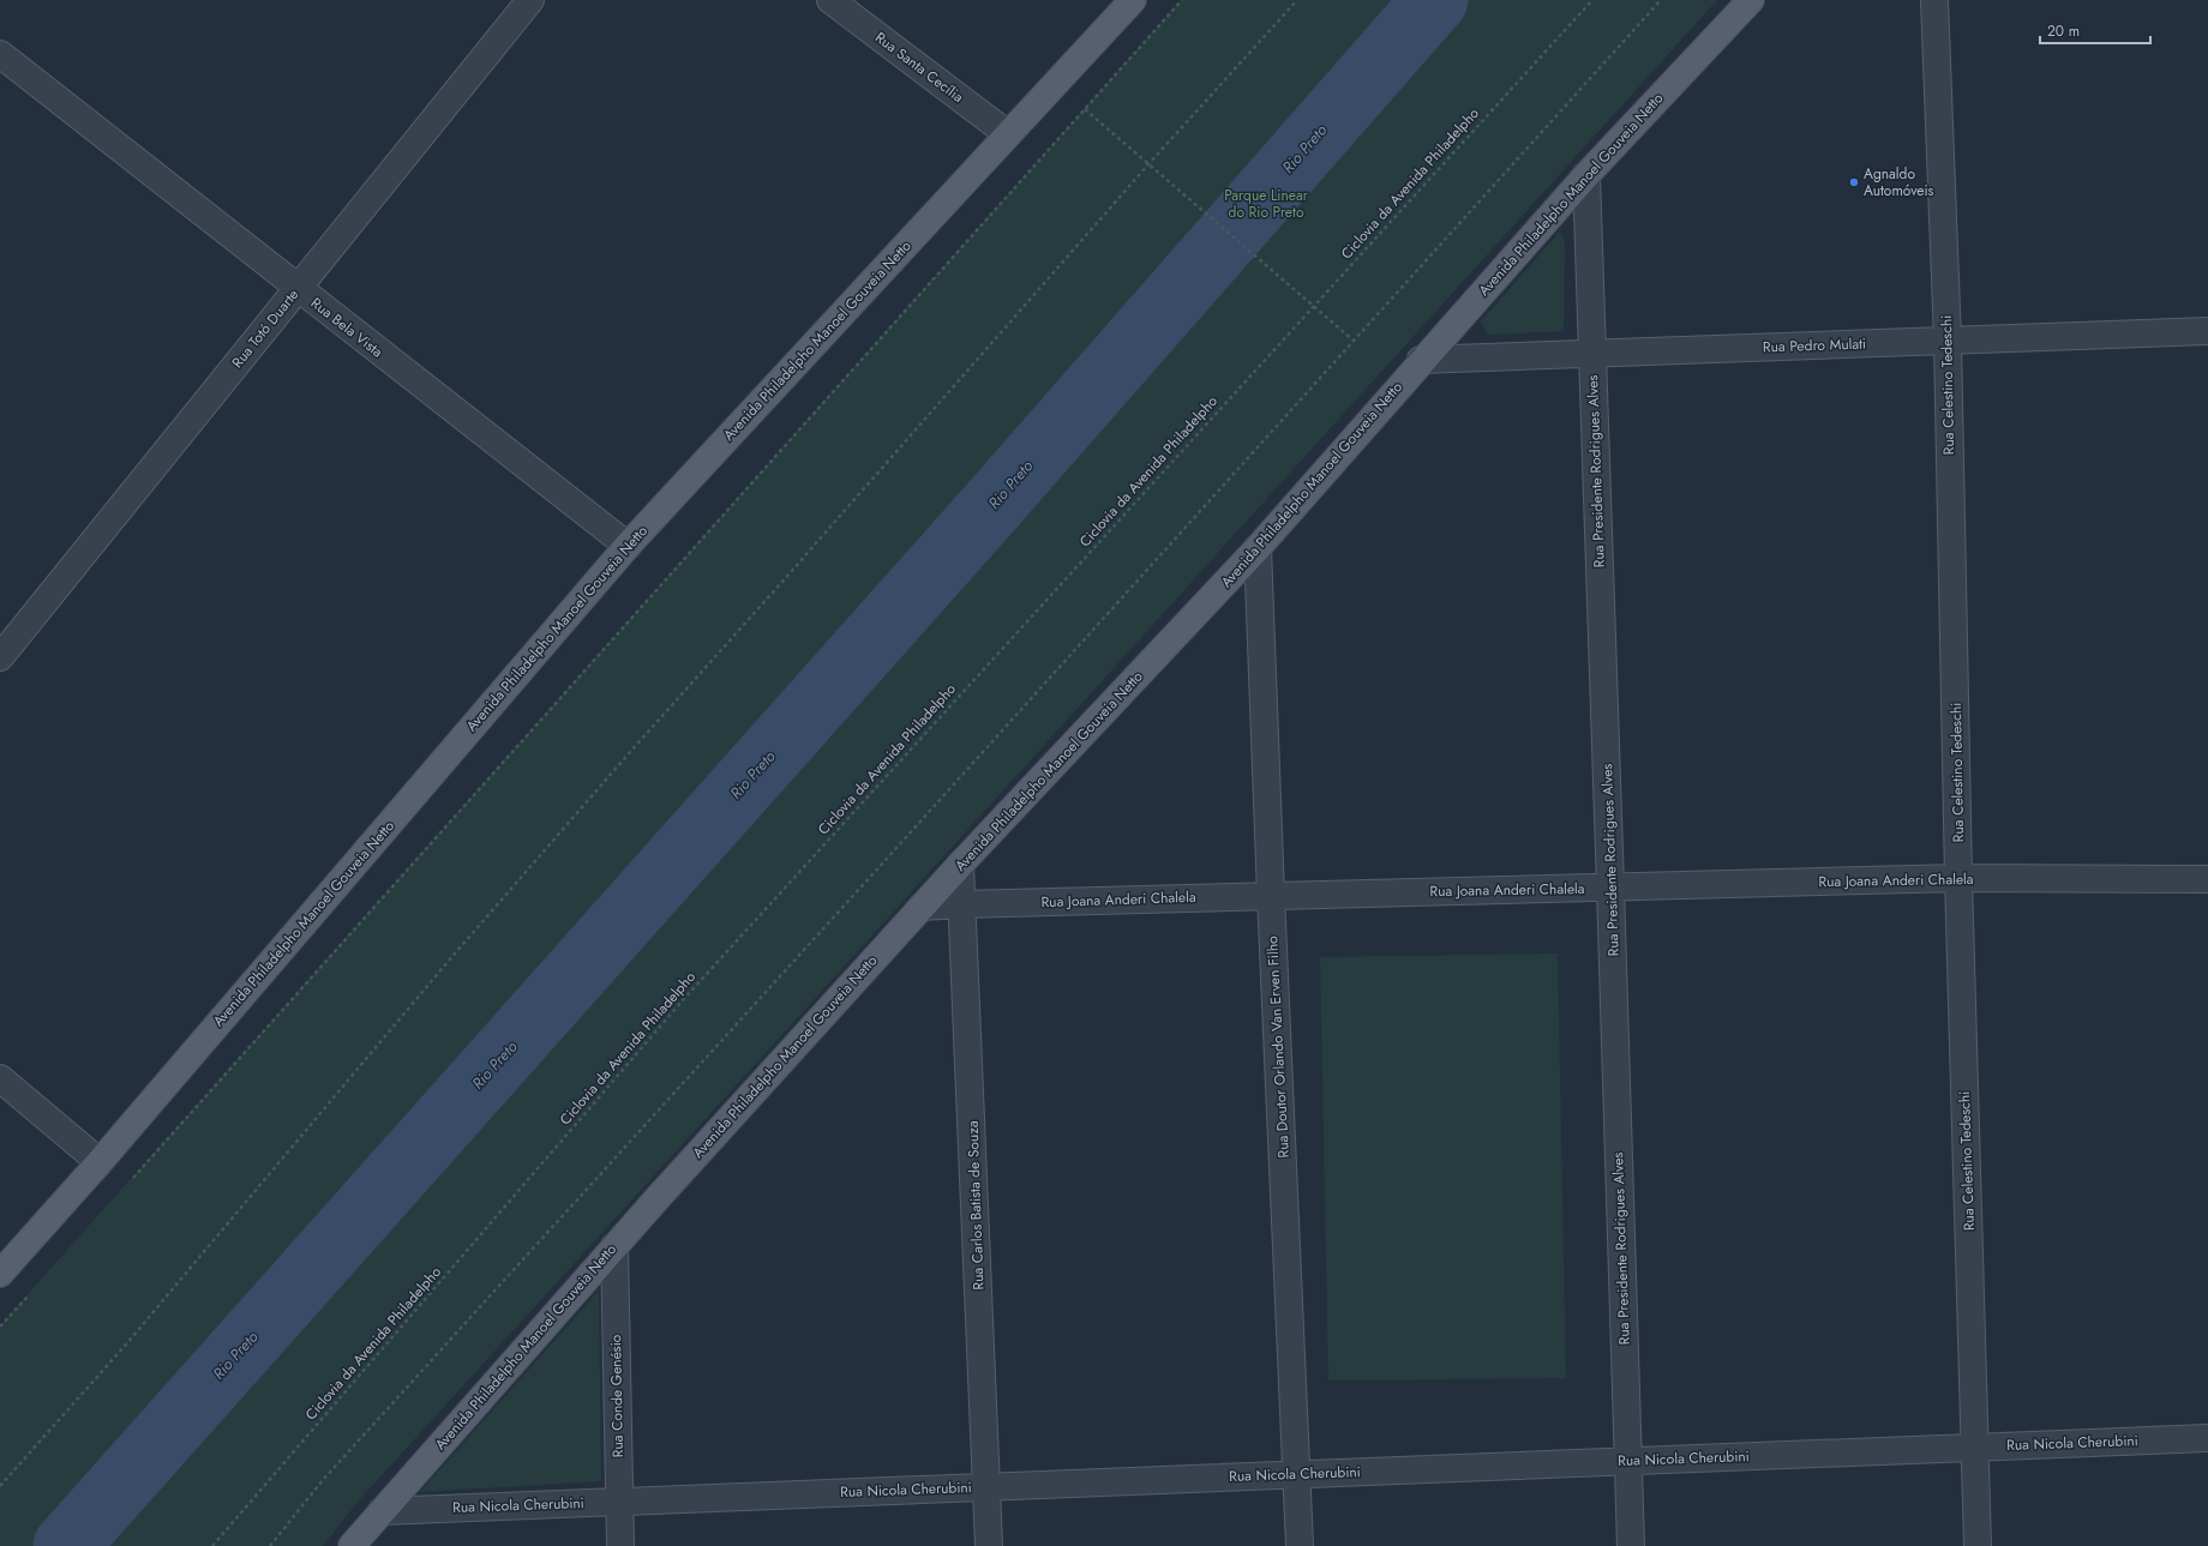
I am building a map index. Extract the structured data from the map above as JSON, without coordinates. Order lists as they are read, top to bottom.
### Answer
{
  "streets": {
    "main road": ["Avenida Philadelpho Manoel Gouveia Netto"],
    "street": [
      "Rua Santa Cecília",
      "Rua Bela Vista",
      "Rua Totó Duarte",
      "Rua Pedro Mulati",
      "Rua Celestino Tedeschi",
      "Rua Presidente Rodrigues Alves",
      "Rua Joana Anderi Chalela",
      "Rua Doutor Orlando Van Erven Filho",
      "Rua Carlos Batista de Souza",
      "Rua Conde Genésio",
      "Rua Nicola Cherubini"
    ],
    "path": ["Ciclovia da Avenida Philadelpho"]
  },
  "crossings": [
    ["Rua Santa Cecília", "Avenida Philadelpho Manoel Gouveia Netto"],
    ["Avenida Philadelpho Manoel Gouveia Netto", "Rua Bela Vista"],
    ["Avenida Philadelpho Manoel Gouveia Netto", "Rua Pedro Mulati"],
    ["Avenida Philadelpho Manoel Gouveia Netto", "Rua Presidente Rodrigues Alves"],
    ["Avenida Philadelpho Manoel Gouveia Netto", "Rua Joana Anderi Chalela"],
    ["Avenida Philadelpho Manoel Gouveia Netto", "Rua Doutor Orlando Van Erven Filho"],
    ["Avenida Philadelpho Manoel Gouveia Netto", "Rua Carlos Batista de Souza"],
    ["Avenida Philadelpho Manoel Gouveia Netto", "Rua Conde Genésio"],
    ["Avenida Philadelpho Manoel Gouveia Netto", "Rua Nicola Cherubini"],
    ["Rua Bela Vista", "Rua Totó Duarte"],
    ["Rua Pedro Mulati", "Rua Celestino Tedeschi"],
    ["Rua Pedro Mulati", "Rua Presidente Rodrigues Alves"],
    ["Rua Celestino Tedeschi", "Rua Joana Anderi Chalela"],
    ["Rua Celestino Tedeschi", "Rua Nicola Cherubini"],
    ["Rua Presidente Rodrigues Alves", "Rua Joana Anderi Chalela"],
    ["Rua Presidente Rodrigues Alves", "Rua Nicola Cherubini"],
    ["Rua Joana Anderi Chalela", "Rua Doutor Orlando Van Erven Filho"],
    ["Rua Joana Anderi Chalela", "Rua Carlos Batista de Souza"],
    ["Rua Doutor Orlando Van Erven Filho", "Rua Nicola Cherubini"],
    ["Rua Carlos Batista de Souza", "Rua Nicola Cherubini"],
    ["Rua Conde Genésio", "Rua Nicola Cherubini"]
  ],
  "water": ["Rio Preto"],
  "parks": ["Parque Linear do Rio Preto"],
  "places": ["Agnaldo Automóveis"],
  "scale_bar": "20 m"
}
